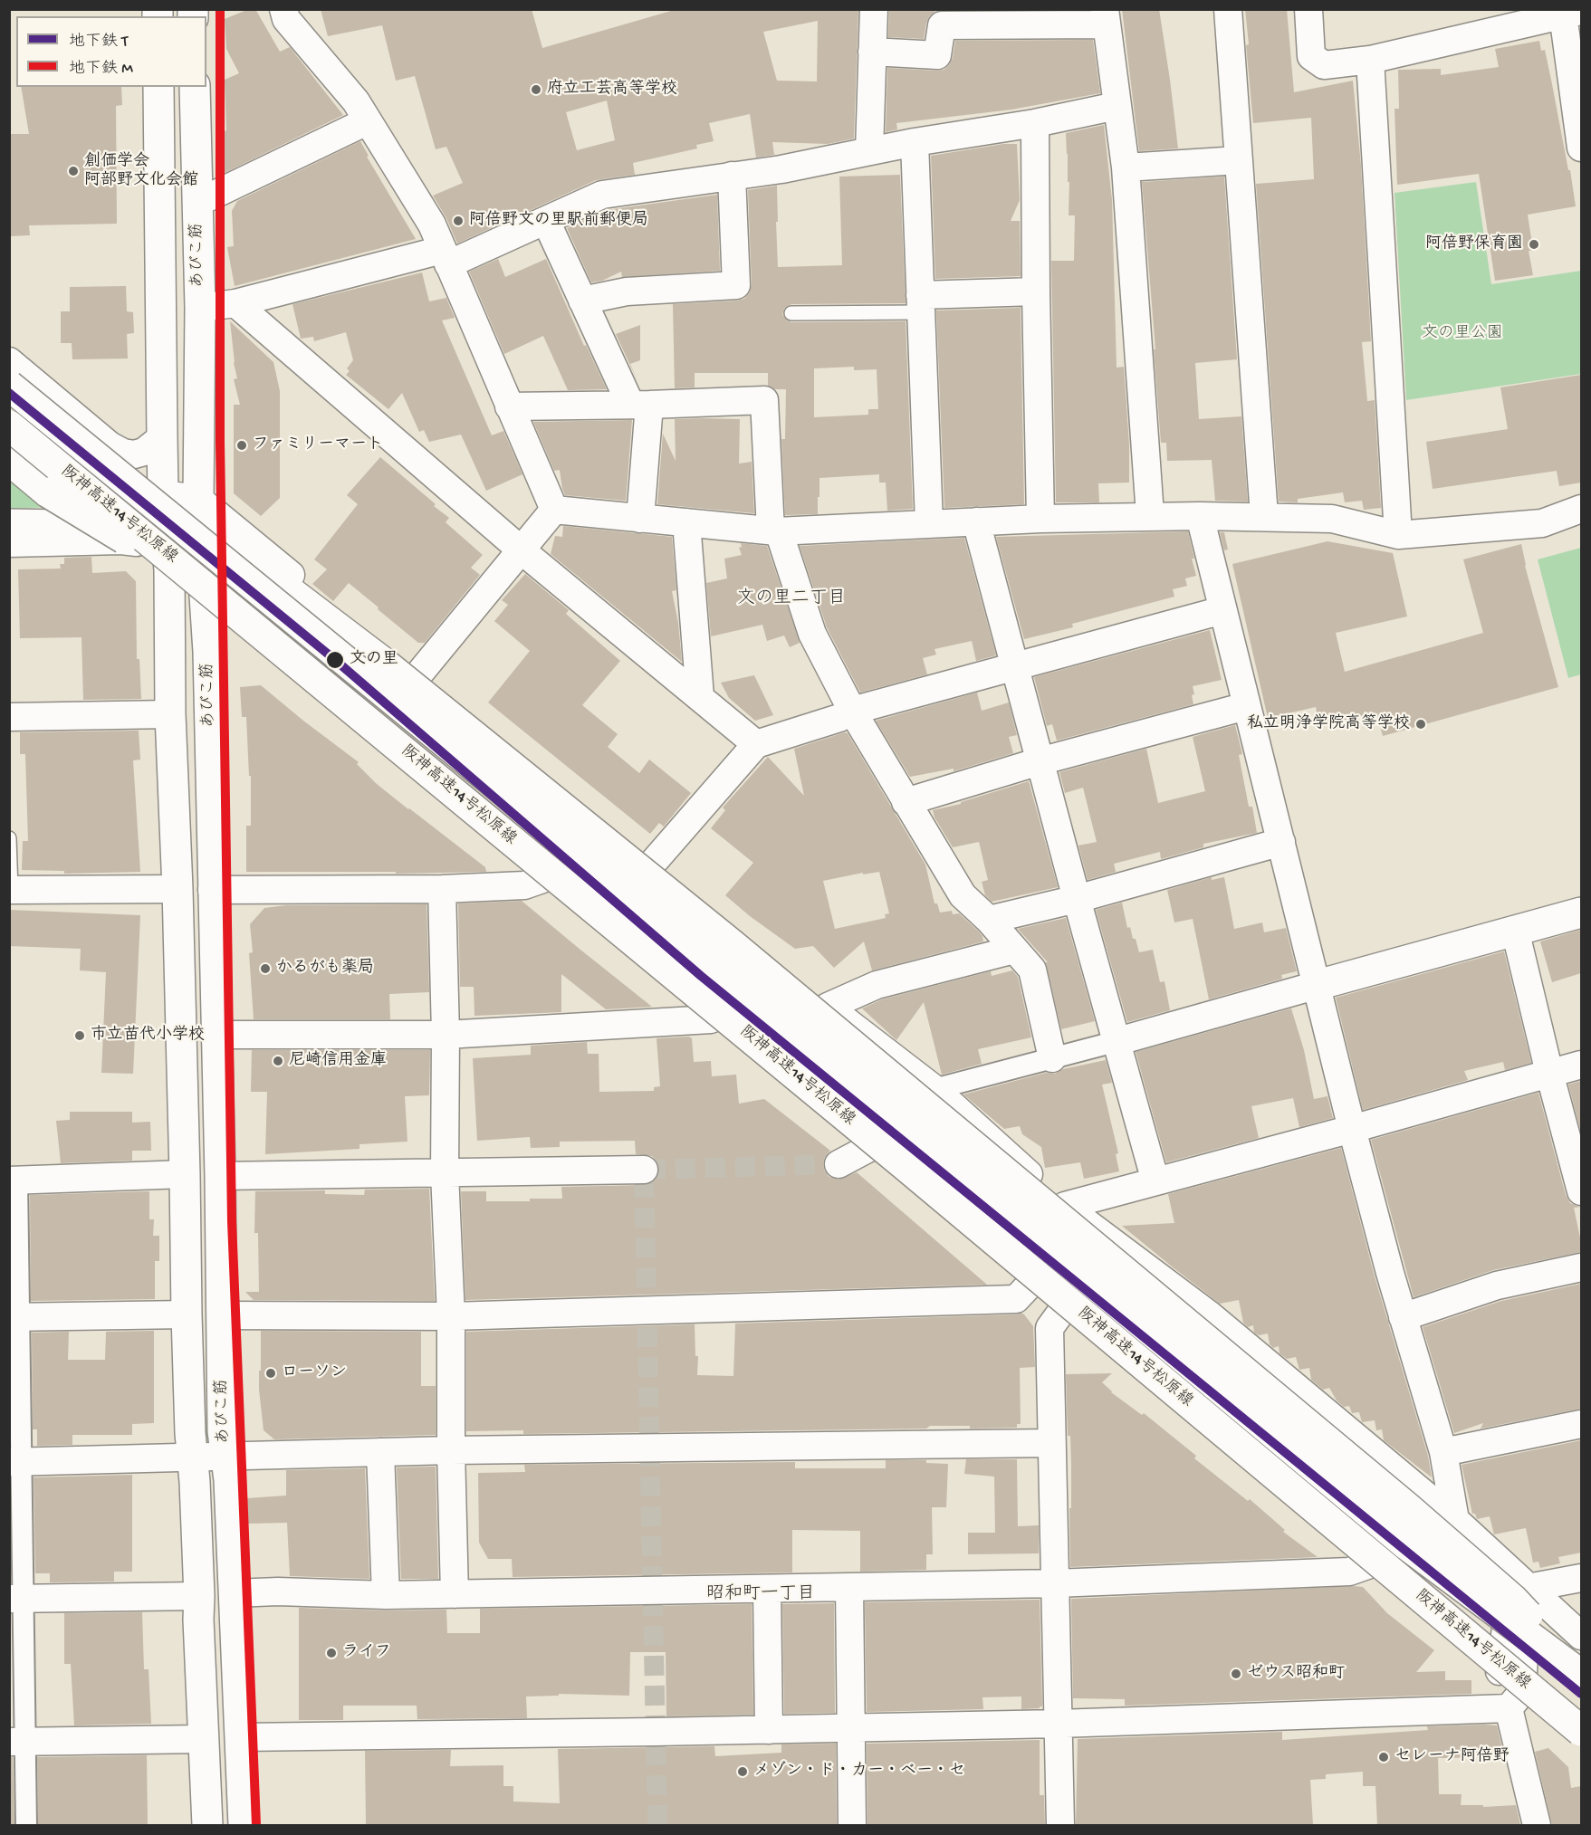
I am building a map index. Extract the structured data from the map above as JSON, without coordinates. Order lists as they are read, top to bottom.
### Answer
{
  "streets": {
    "main road": ["あびこ筋", "阪神高速14号松原線"]
  },
  "crossings": [
    ["あびこ筋", "阪神高速14号松原線"]
  ],
  "districts": ["文の里二丁目", "昭和町一丁目"],
  "parks": ["文の里公園"],
  "places": [
    "府立工芸高等学校",
    "創価学会 阿部野文化会館",
    "阿倍野文の里駅前郵便局",
    "阿倍野保育園",
    "ファミリーマート",
    "文の里",
    "私立明浄学院高等学校",
    "かるがも薬局",
    "市立苗代小学校",
    "尼崎信用金庫",
    "ローソン",
    "ライフ",
    "ゼウス昭和町",
    "セレーナ阿倍野",
    "メゾン・ド・カー・ベー・セ"
  ],
  "lines": ["metro line M", "metro line T"],
  "legend": ["地下鉄 T", "地下鉄 M"]
}
